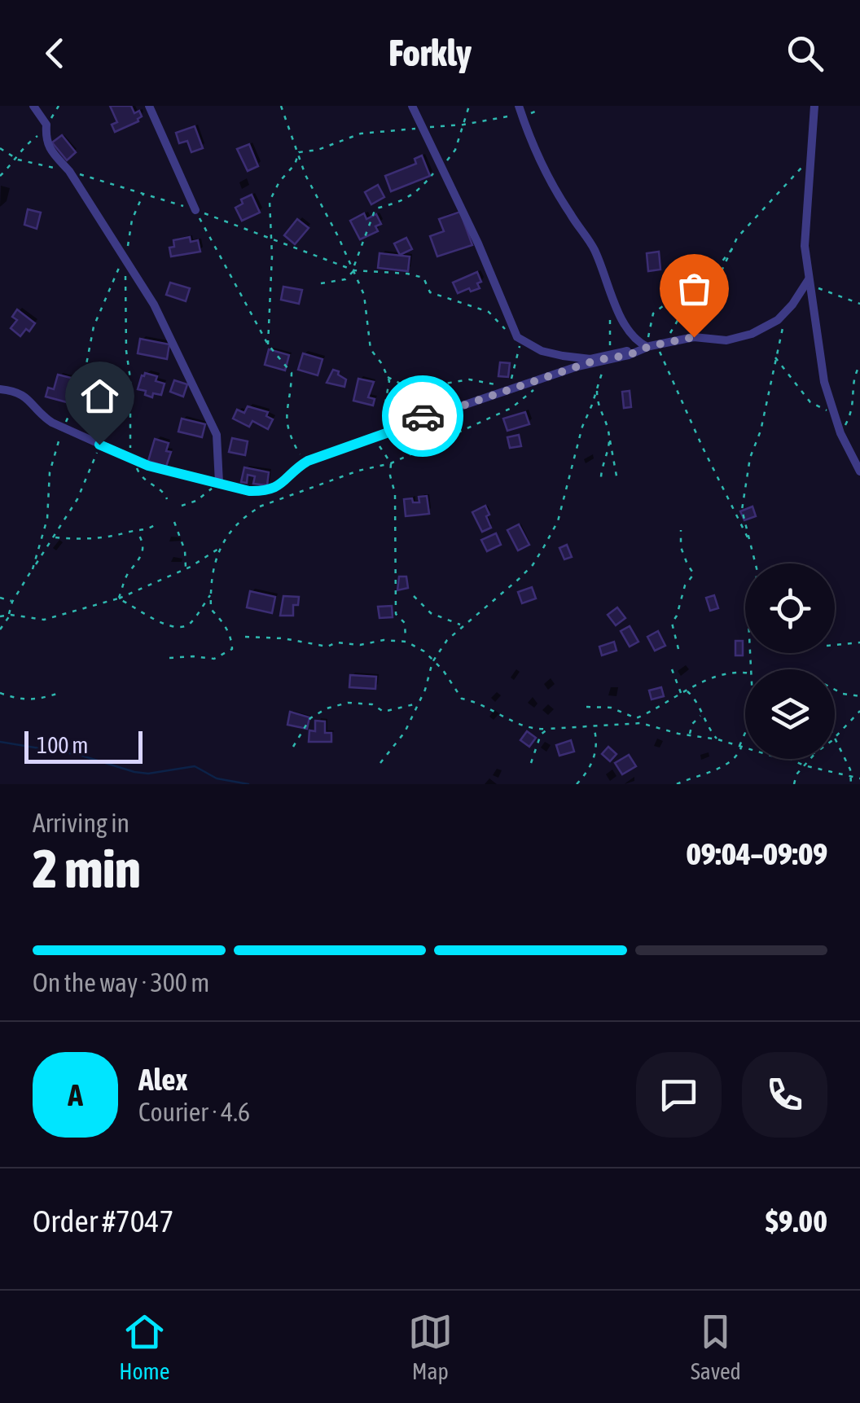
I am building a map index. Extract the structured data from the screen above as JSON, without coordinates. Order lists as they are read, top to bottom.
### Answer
{
  "scale_bar": "100 m",
  "page": {
    "header": "Forkly",
    "scale": "100 m",
    "heading": ["2 min", "Arriving in", "09:04–09:09"],
    "panel": [
      "Alex",
      "Courier · 4.6",
      "Order #7047",
      "$9.00"
    ],
    "bar": "On the way · 300 m",
    "round": "A",
    "tabs": ["Home", "Map", "Saved"]
  }
}
